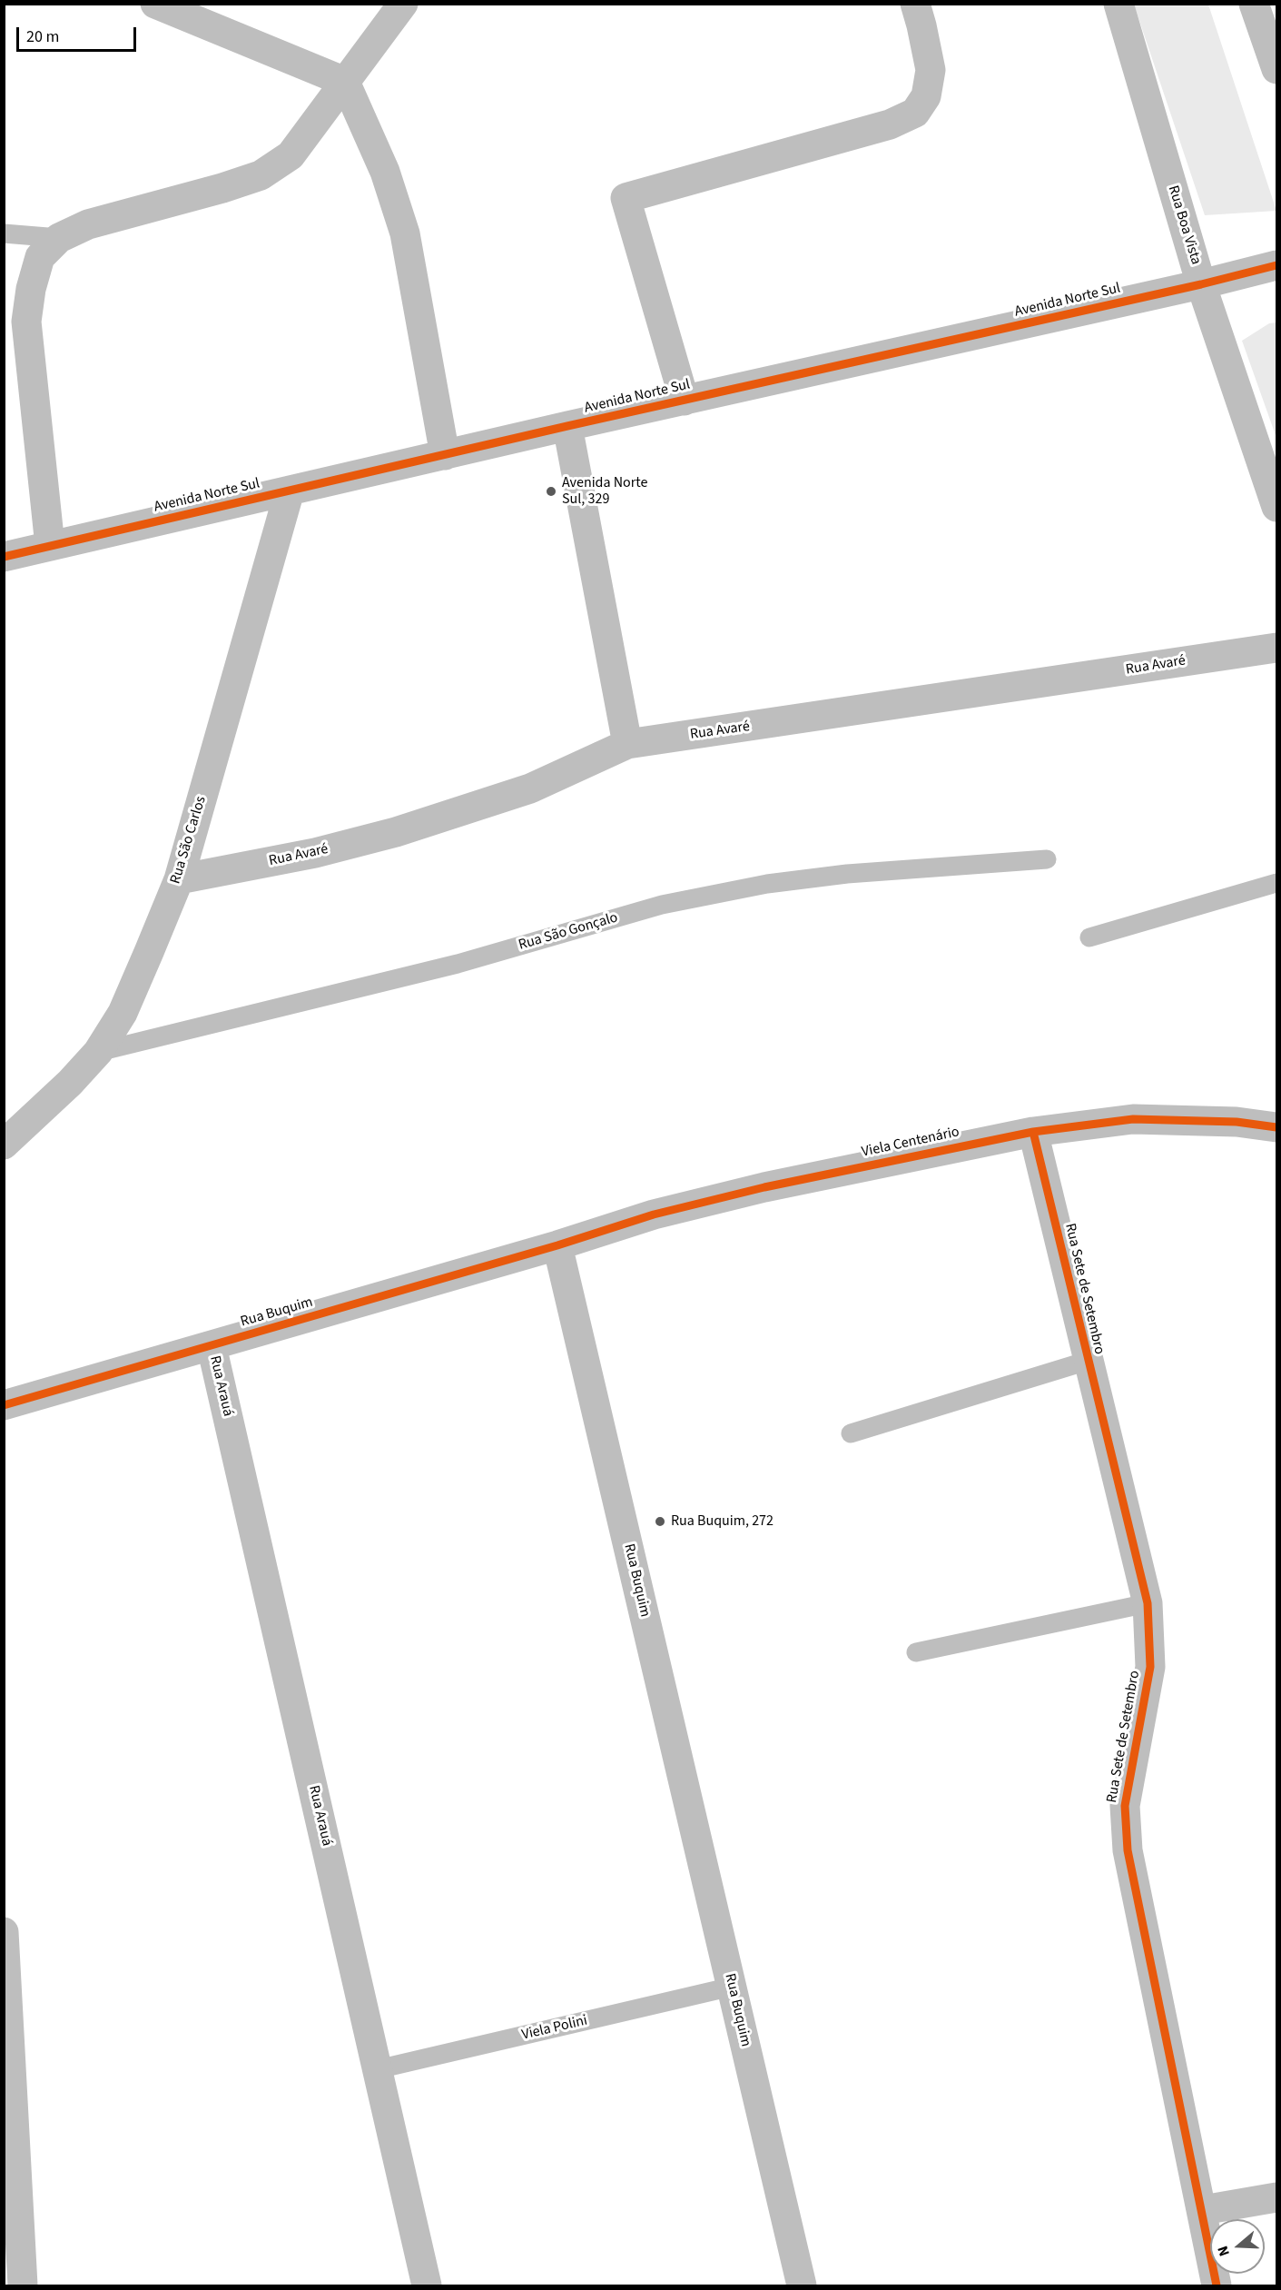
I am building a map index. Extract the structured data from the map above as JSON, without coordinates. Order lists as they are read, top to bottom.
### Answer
{
  "streets": {
    "street": [
      "Rua Boa Vista",
      "Avenida Norte Sul",
      "Rua Avaré",
      "Rua São Carlos",
      "Viela Centenário",
      "Rua Sete de Setembro",
      "Rua Buquim",
      "Rua Arauá"
    ],
    "lane": ["Rua São Gonçalo", "Viela Polini"]
  },
  "crossings": [
    ["Rua Boa Vista", "Avenida Norte Sul"],
    ["Avenida Norte Sul", "Rua São Carlos"],
    ["Rua Avaré", "Rua São Carlos"],
    ["Rua São Carlos", "Rua São Gonçalo"],
    ["Viela Centenário", "Rua Sete de Setembro"],
    ["Viela Centenário", "Rua Buquim"],
    ["Rua Buquim", "Rua Arauá"],
    ["Rua Buquim", "Viela Polini"],
    ["Rua Arauá", "Viela Polini"]
  ],
  "places": ["Avenida Norte Sul, 329", "Rua Buquim, 272"],
  "scale_bar": "20 m",
  "north": "left"
}
